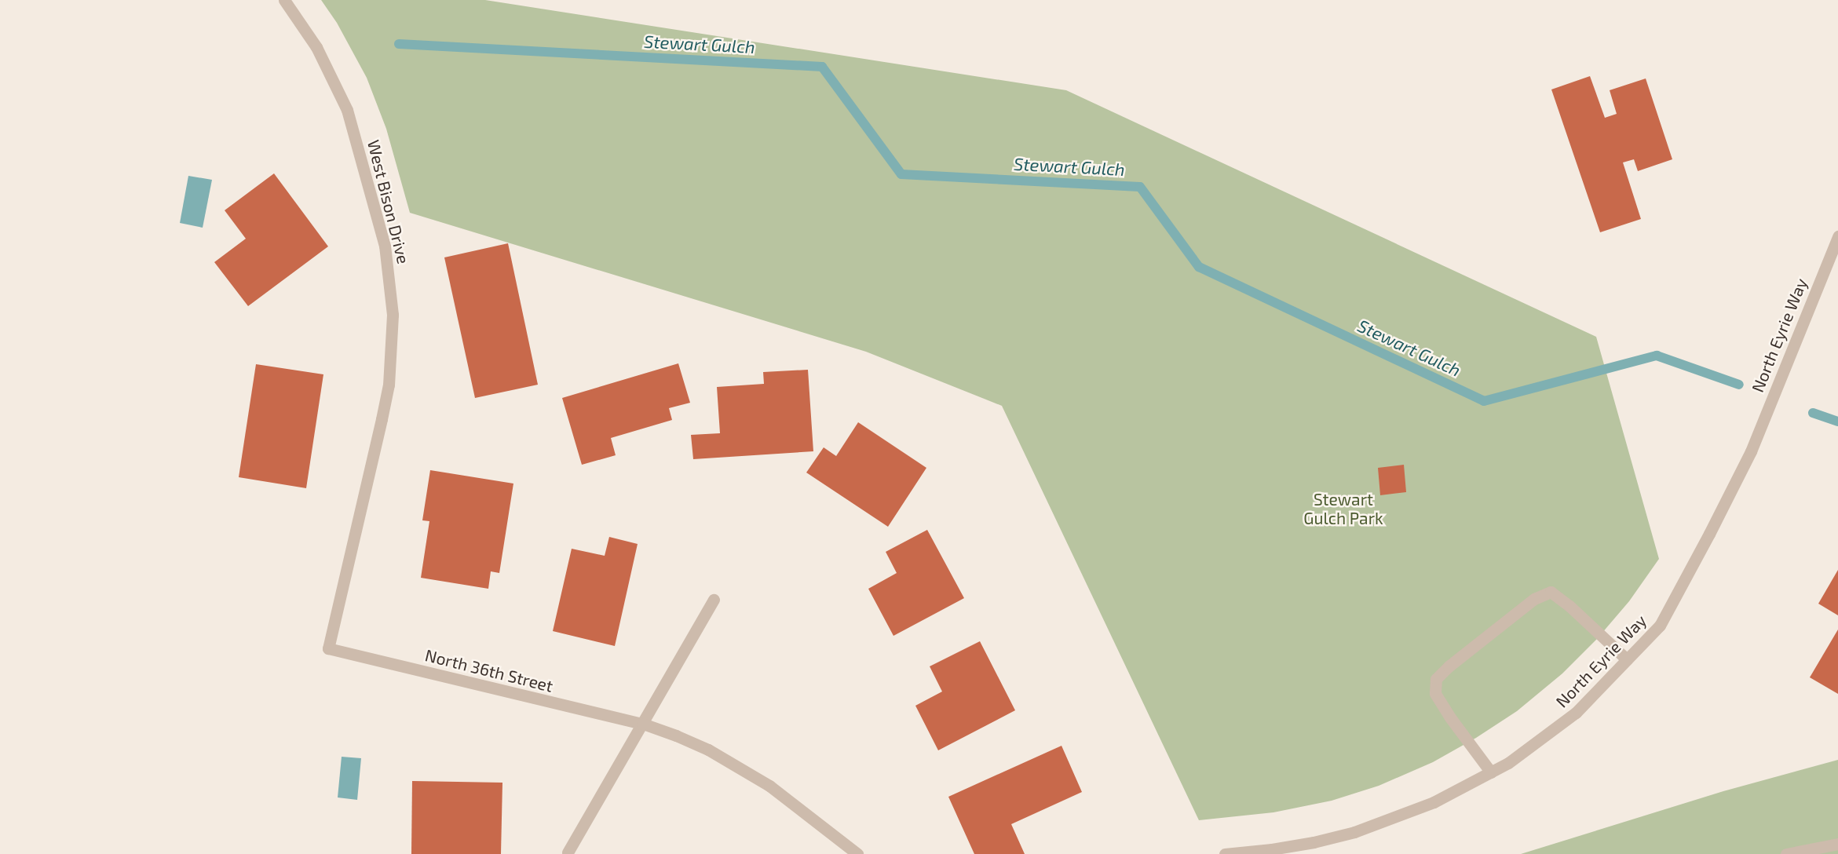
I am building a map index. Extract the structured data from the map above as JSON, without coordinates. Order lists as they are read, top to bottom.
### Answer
{
  "streets": {
    "street": ["West Bison Drive", "North Eyrie Way", "North 36th Street"]
  },
  "crossings": [
    ["West Bison Drive", "North 36th Street"]
  ],
  "water": ["Stewart Gulch"],
  "parks": ["Stewart Gulch Park"]
}
